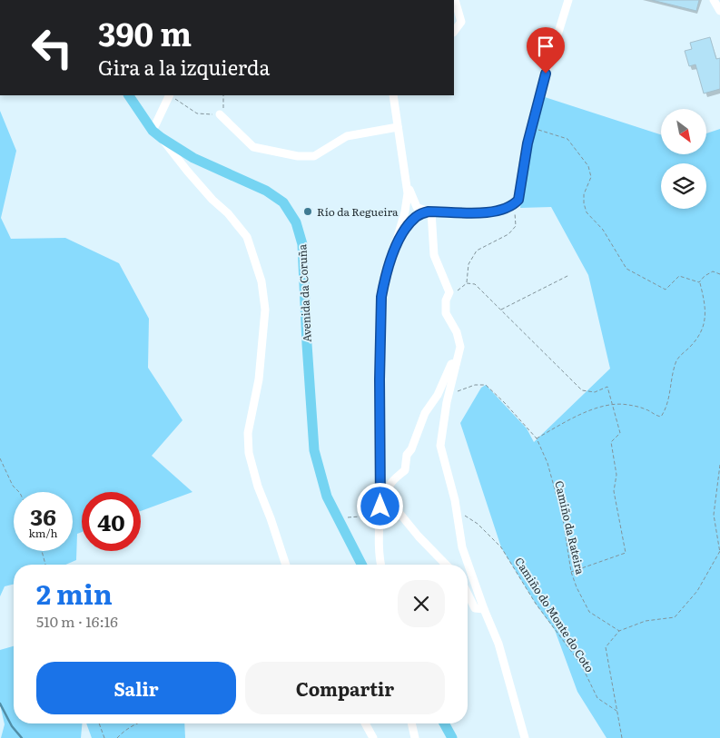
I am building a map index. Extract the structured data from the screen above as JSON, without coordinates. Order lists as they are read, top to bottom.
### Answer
{
  "streets": {
    "main road": ["Avenida da Coruña"],
    "path": ["Camiño da Rateira", "Camiño do Monte do Coto"]
  },
  "places": ["Río da Regueira"],
  "north": "bottom right",
  "page": {
    "turn": ["390 m", "Gira a la izquierda"],
    "speed": "36 km/h",
    "limit": "40",
    "heading": ["2 min", "510 m · 16:16"],
    "buttons": ["Salir", "Compartir"]
  }
}
